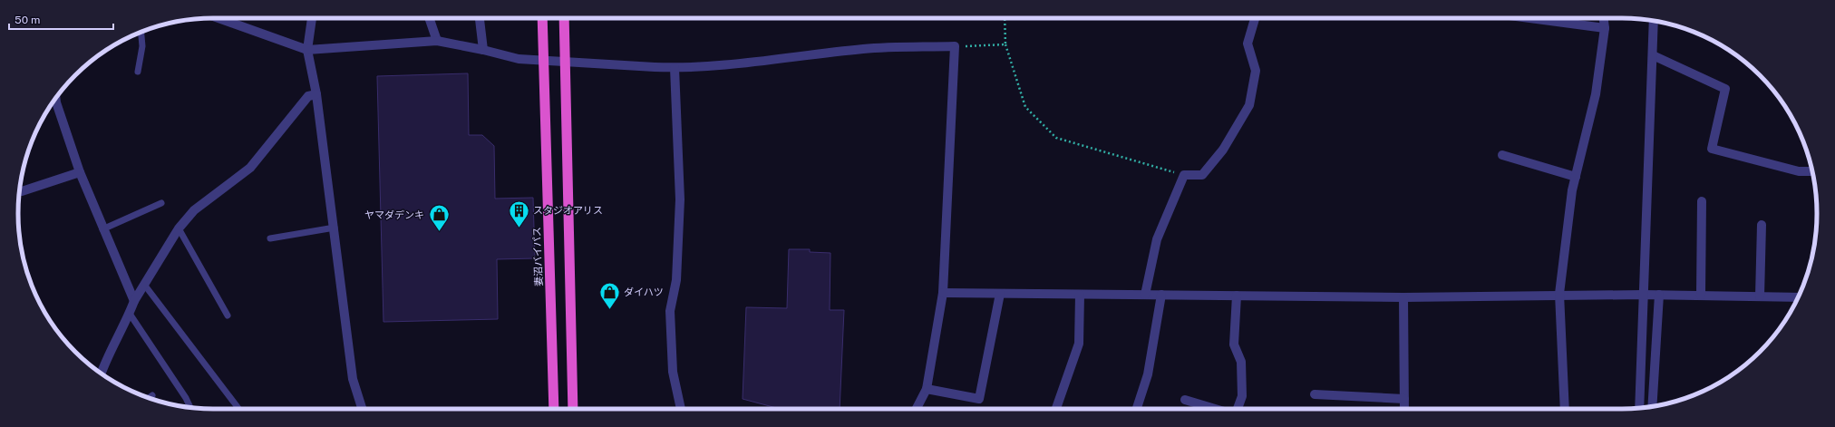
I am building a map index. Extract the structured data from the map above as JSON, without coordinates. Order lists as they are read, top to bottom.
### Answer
{
  "streets": {
    "highway": ["妻沼バイパス"]
  },
  "places": {
    "building": ["スタジオアリス"],
    "shop": ["ヤマダデンキ", "ダイハツ"]
  },
  "scale_bar": "50 m"
}
